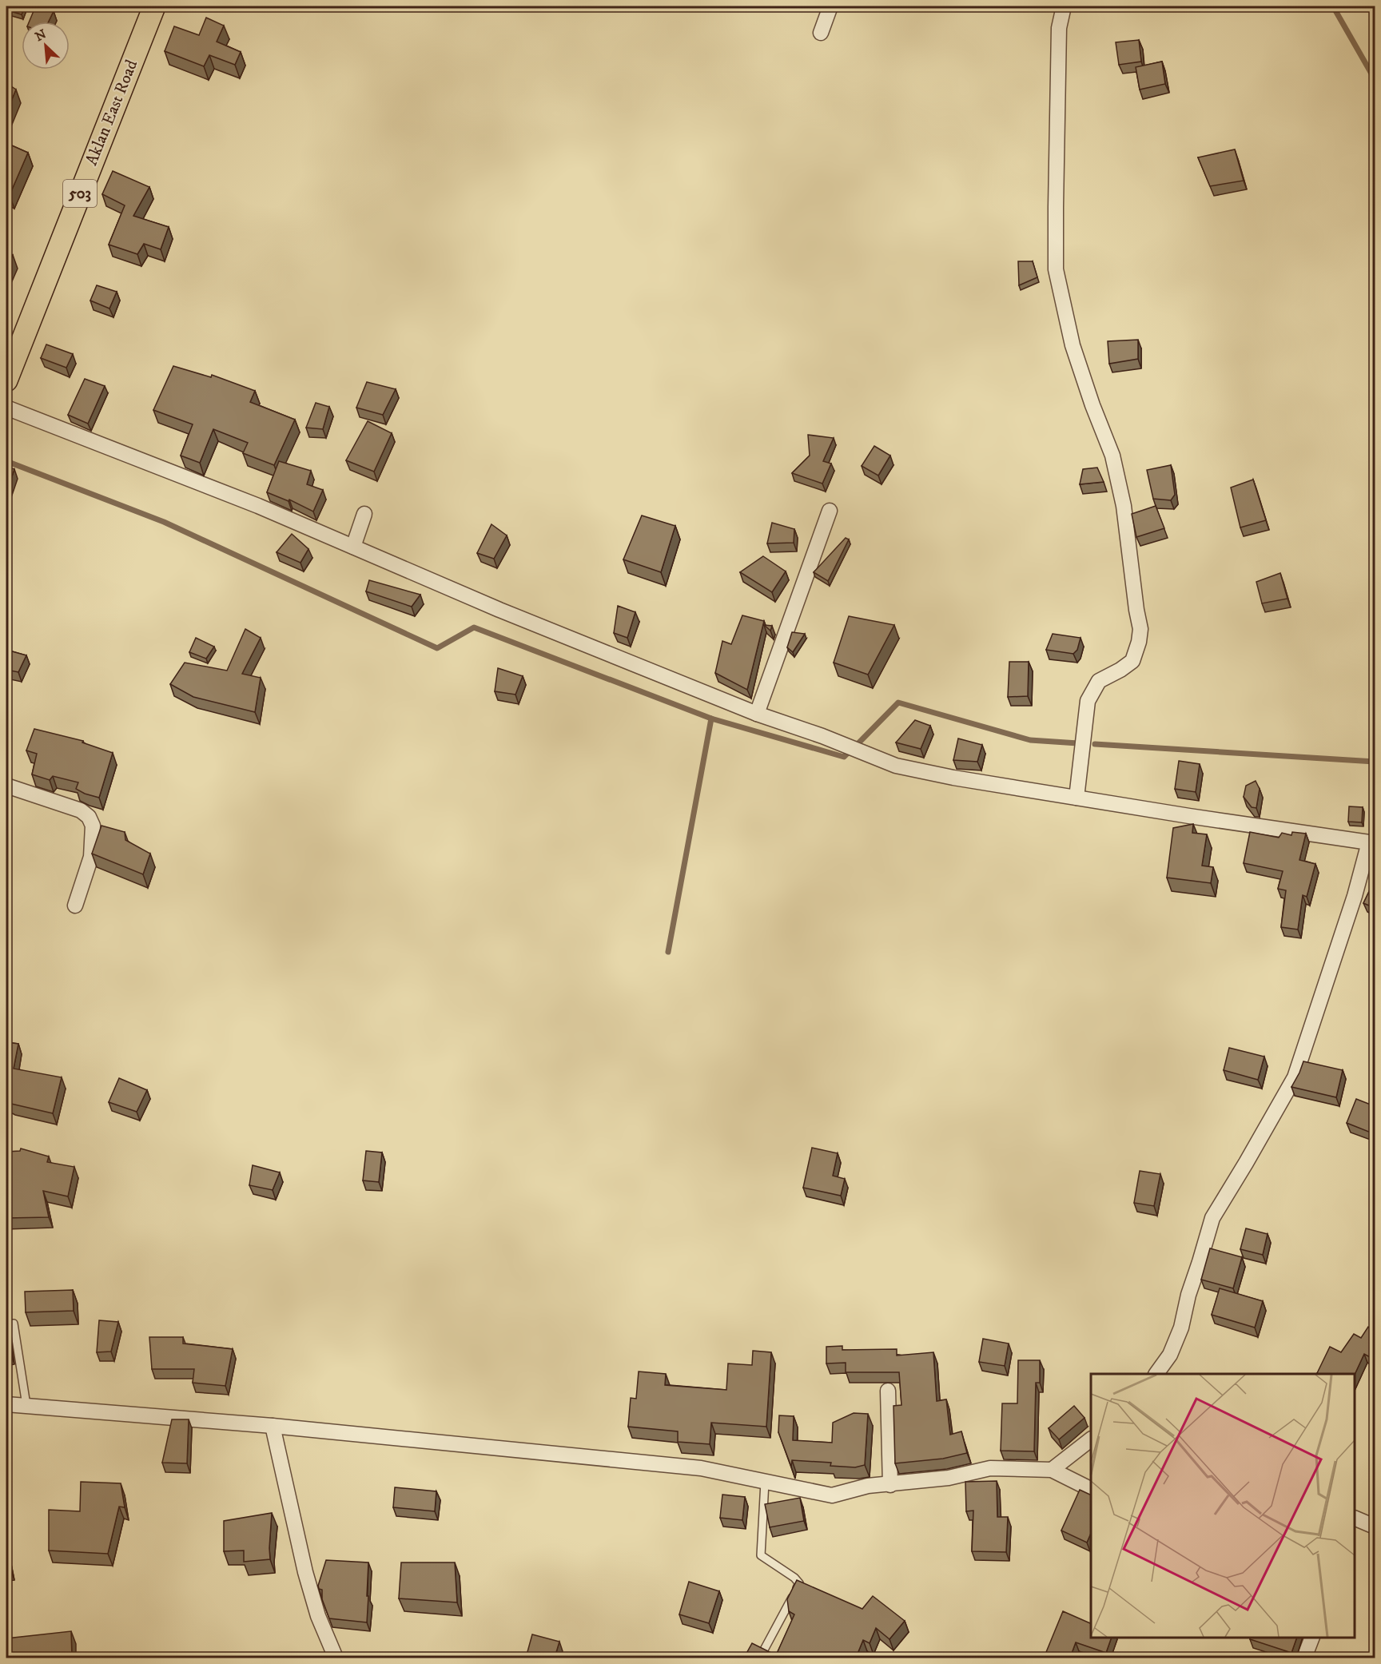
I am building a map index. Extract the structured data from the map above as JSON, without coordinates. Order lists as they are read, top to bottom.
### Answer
{
  "streets": {
    "main road": ["Aklan East Road", "503"]
  },
  "north": "top left"
}
